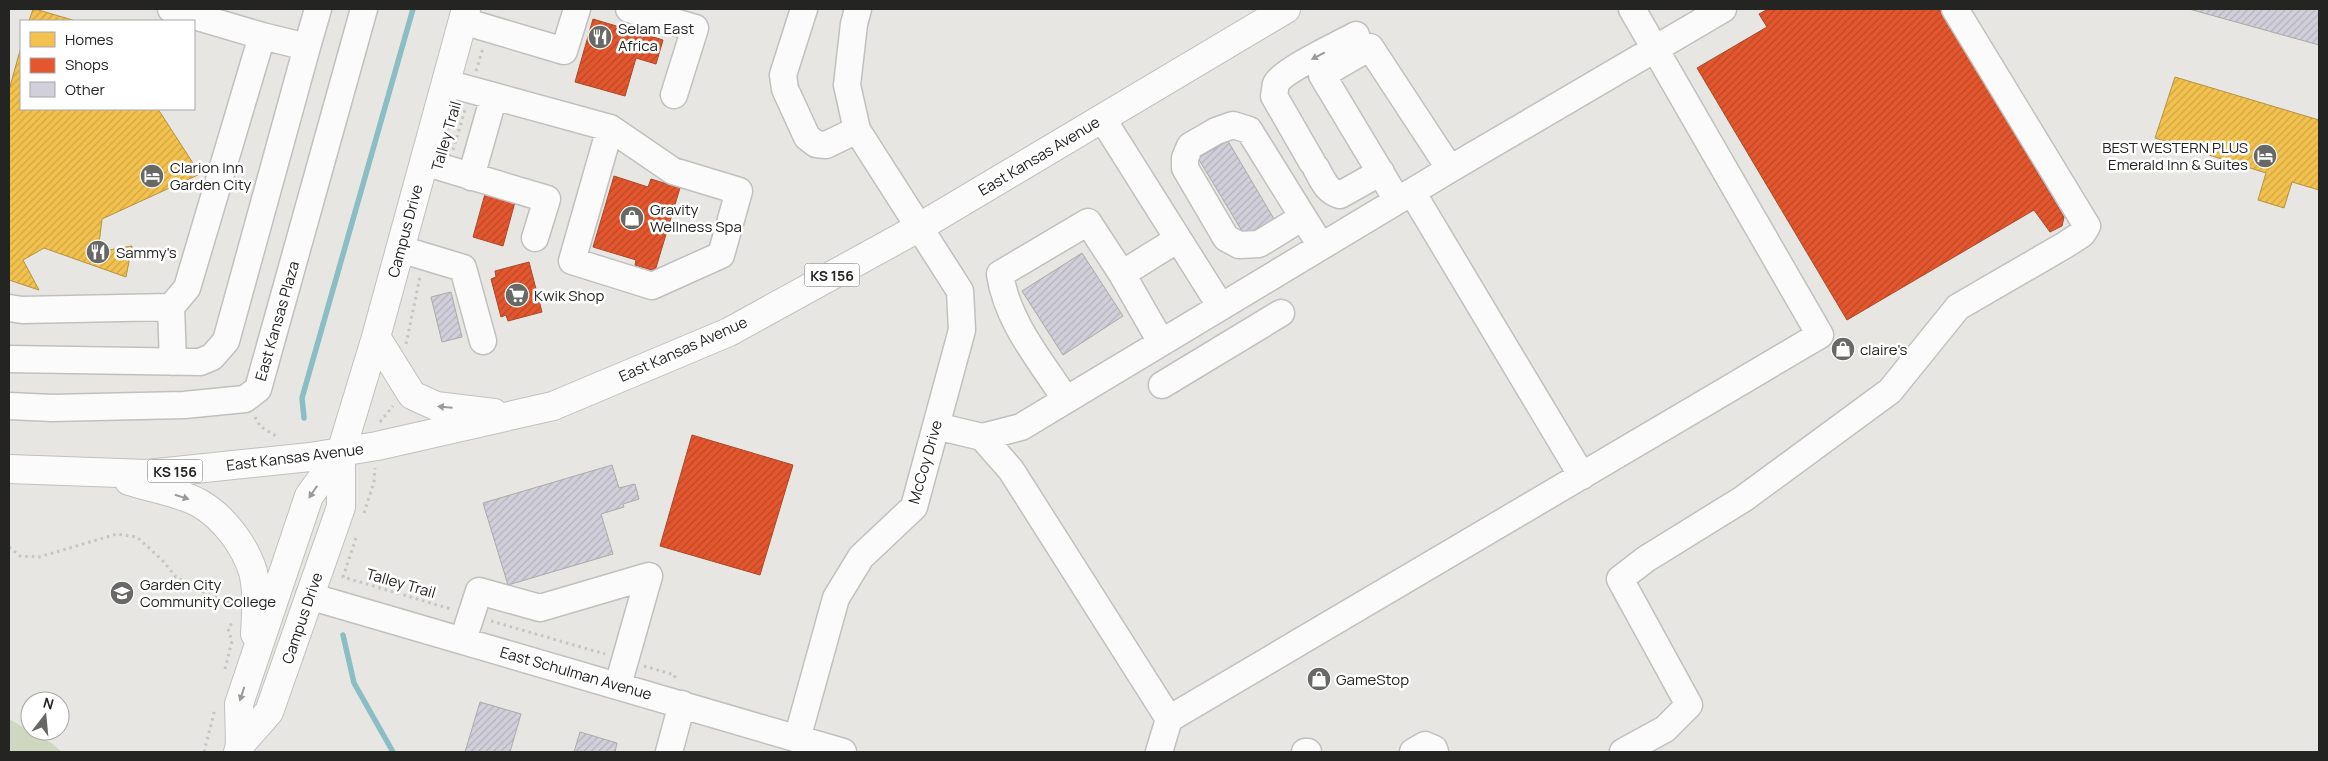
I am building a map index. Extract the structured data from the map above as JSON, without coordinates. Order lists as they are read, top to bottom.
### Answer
{
  "streets": {
    "main road": ["East Kansas Avenue", "Campus Drive", "KS 156"],
    "street": ["East Kansas Plaza", "McCoy Drive", "East Schulman Avenue"],
    "path": ["Talley Trail"]
  },
  "crossings": [
    ["Talley Trail", "Campus Drive"],
    ["East Kansas Avenue", "Campus Drive"],
    ["East Kansas Avenue", "McCoy Drive"],
    ["Campus Drive", "East Schulman Avenue"],
    ["McCoy Drive", "East Schulman Avenue"]
  ],
  "places": {
    "restaurant": ["Selam East Africa", "Sammy's"],
    "hotel": ["BEST WESTERN PLUS Emerald Inn & Suites", "Clarion Inn Garden City"],
    "shop": ["Gravity Wellness Spa", "claire's", "GameStop"],
    "supermarket": ["Kwik Shop"],
    "school or university": ["Garden City Community College"]
  },
  "legend": ["Homes", "Shops", "Other"],
  "north": "top"
}
